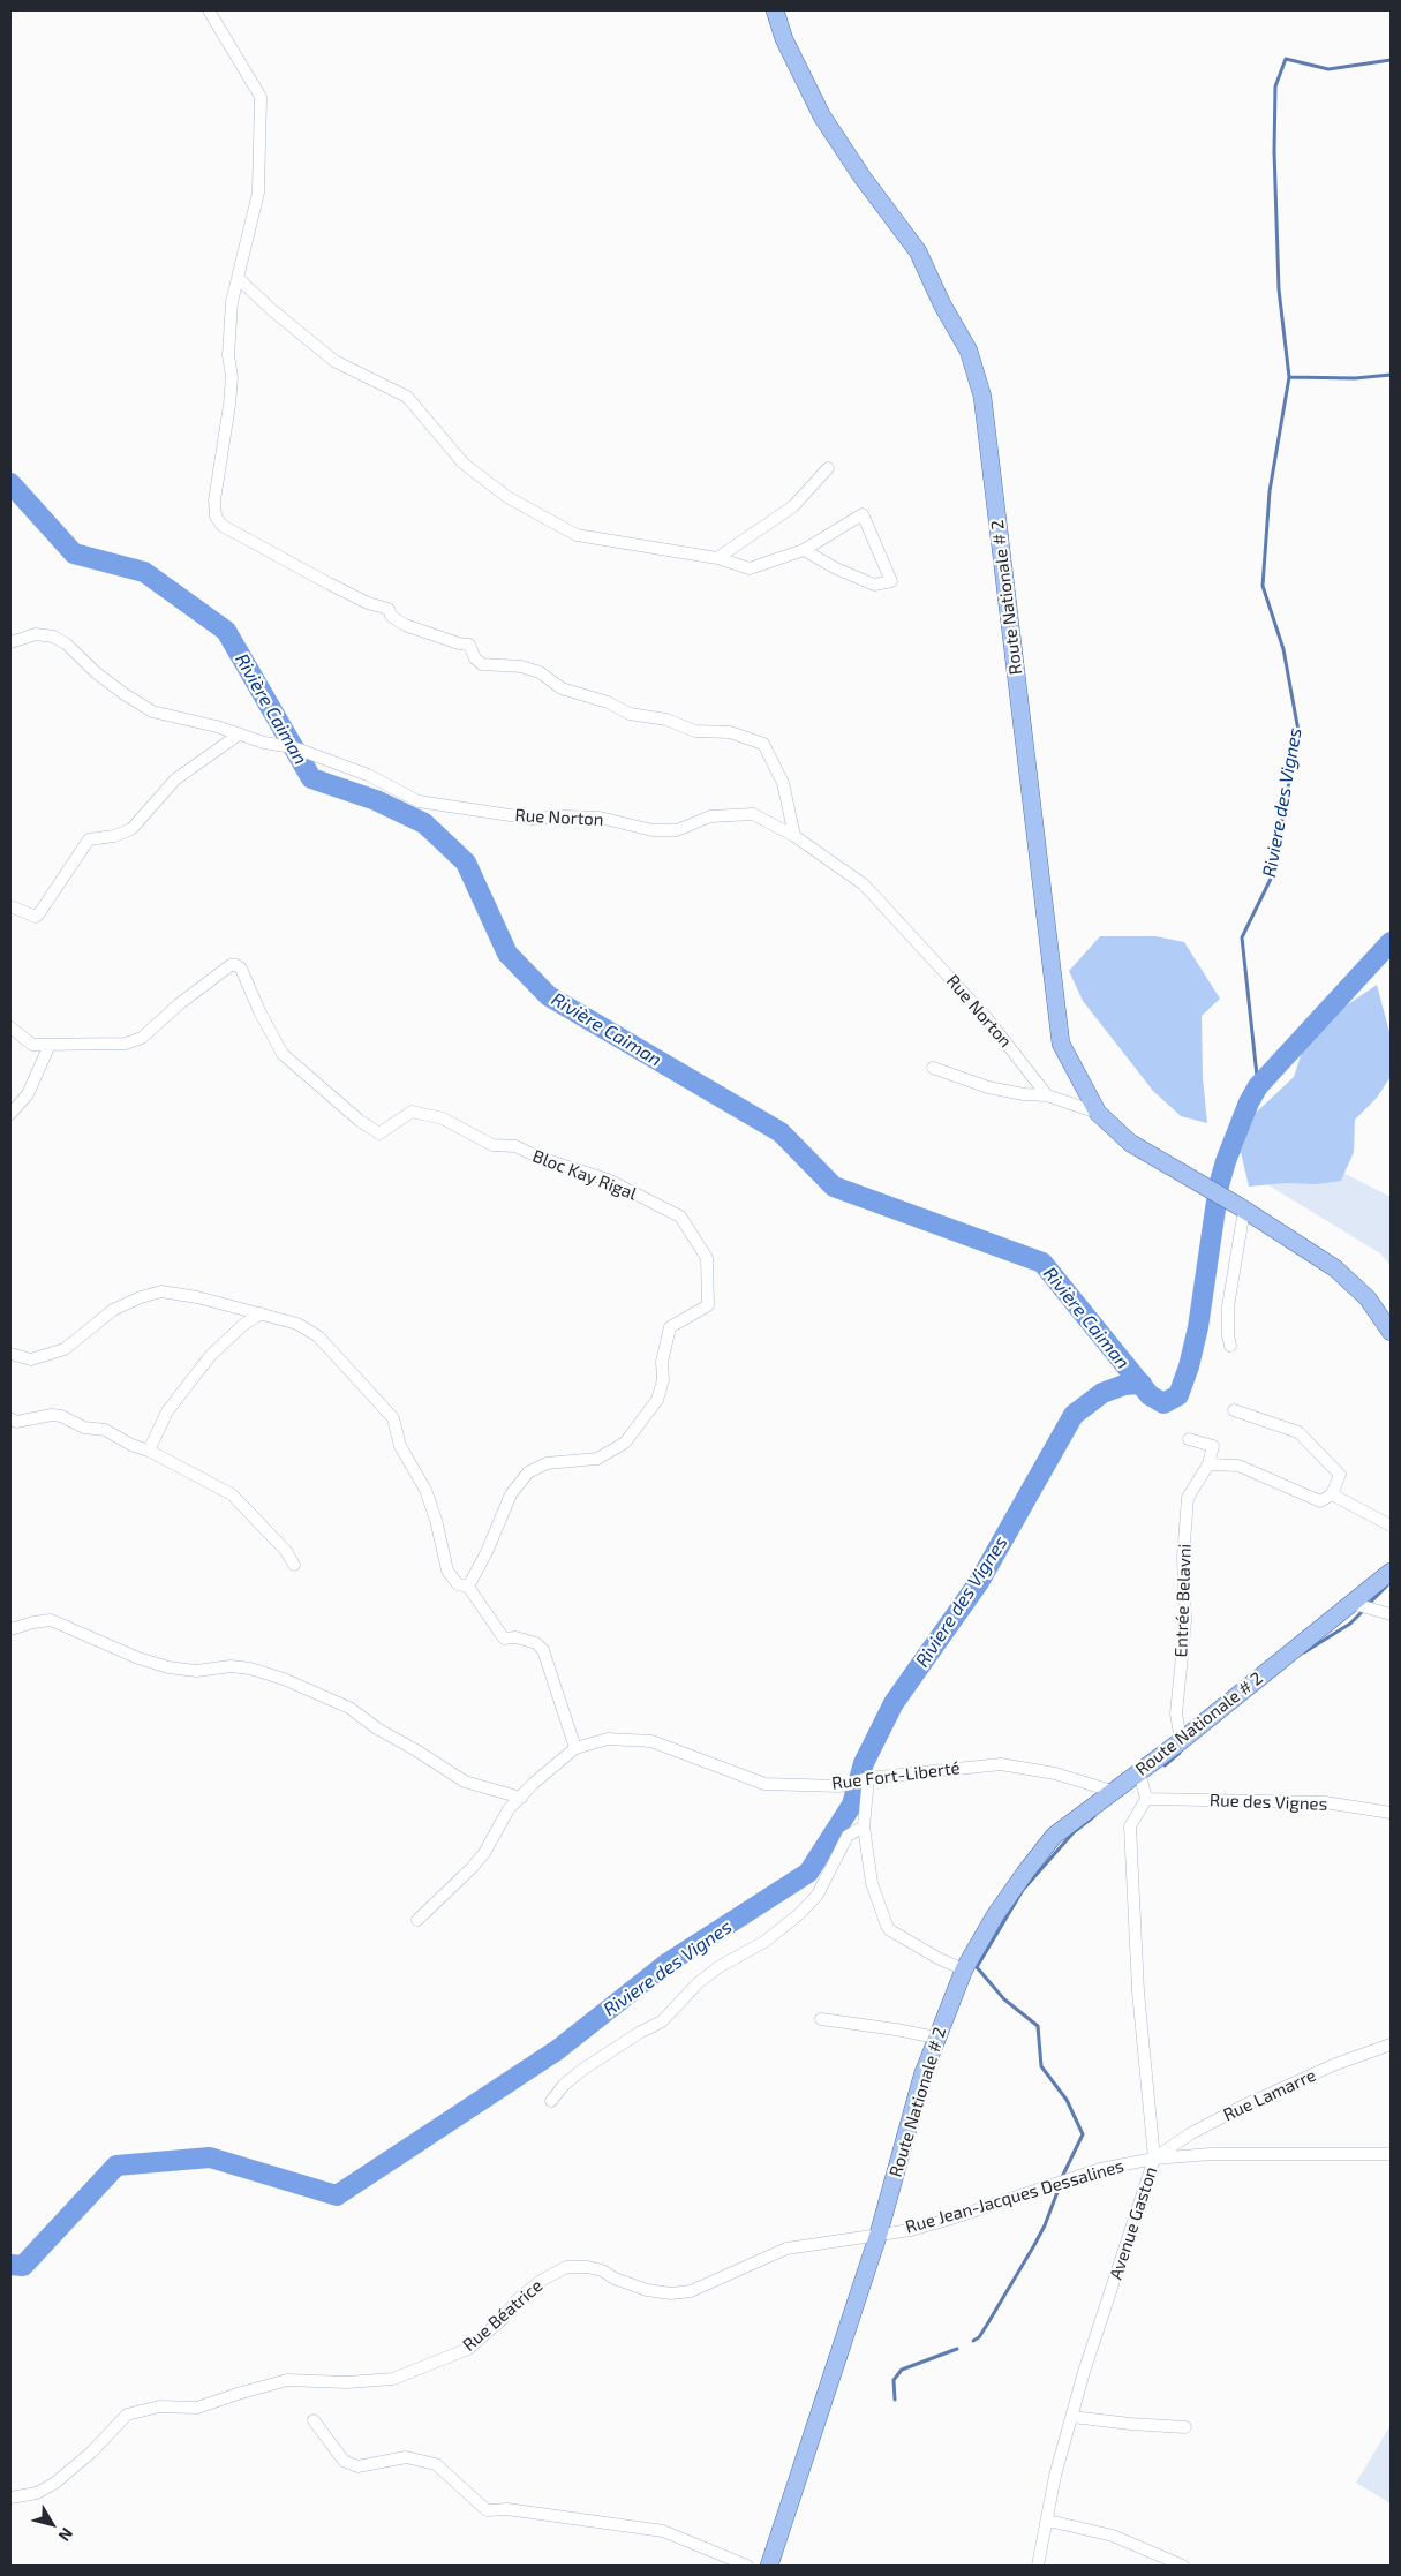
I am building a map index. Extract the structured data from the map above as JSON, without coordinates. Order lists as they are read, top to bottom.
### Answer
{
  "streets": {
    "main road": ["Route Nationale # 2"],
    "street": [
      "Rue Norton",
      "Bloc Kay Rigal",
      "Entrée Belavni",
      "Rue Fort-Liberté",
      "Rue des Vignes",
      "Rue Lamarre",
      "Rue Jean-Jacques Dessalines",
      "Avenue Gaston",
      "Rue Béatrice"
    ]
  },
  "crossings": [
    ["Route Nationale # 2", "Entrée Belavni"],
    ["Route Nationale # 2", "Rue Fort-Liberté"],
    ["Route Nationale # 2", "Rue Jean-Jacques Dessalines"],
    ["Route Nationale # 2", "Rue Béatrice"],
    ["Rue des Vignes", "Avenue Gaston"],
    ["Rue Lamarre", "Rue Jean-Jacques Dessalines"],
    ["Rue Lamarre", "Avenue Gaston"],
    ["Rue Jean-Jacques Dessalines", "Avenue Gaston"],
    ["Rue Jean-Jacques Dessalines", "Rue Béatrice"]
  ],
  "water": ["Rivière Caiman", "Riviere des Vignes"],
  "north": "bottom right"
}
